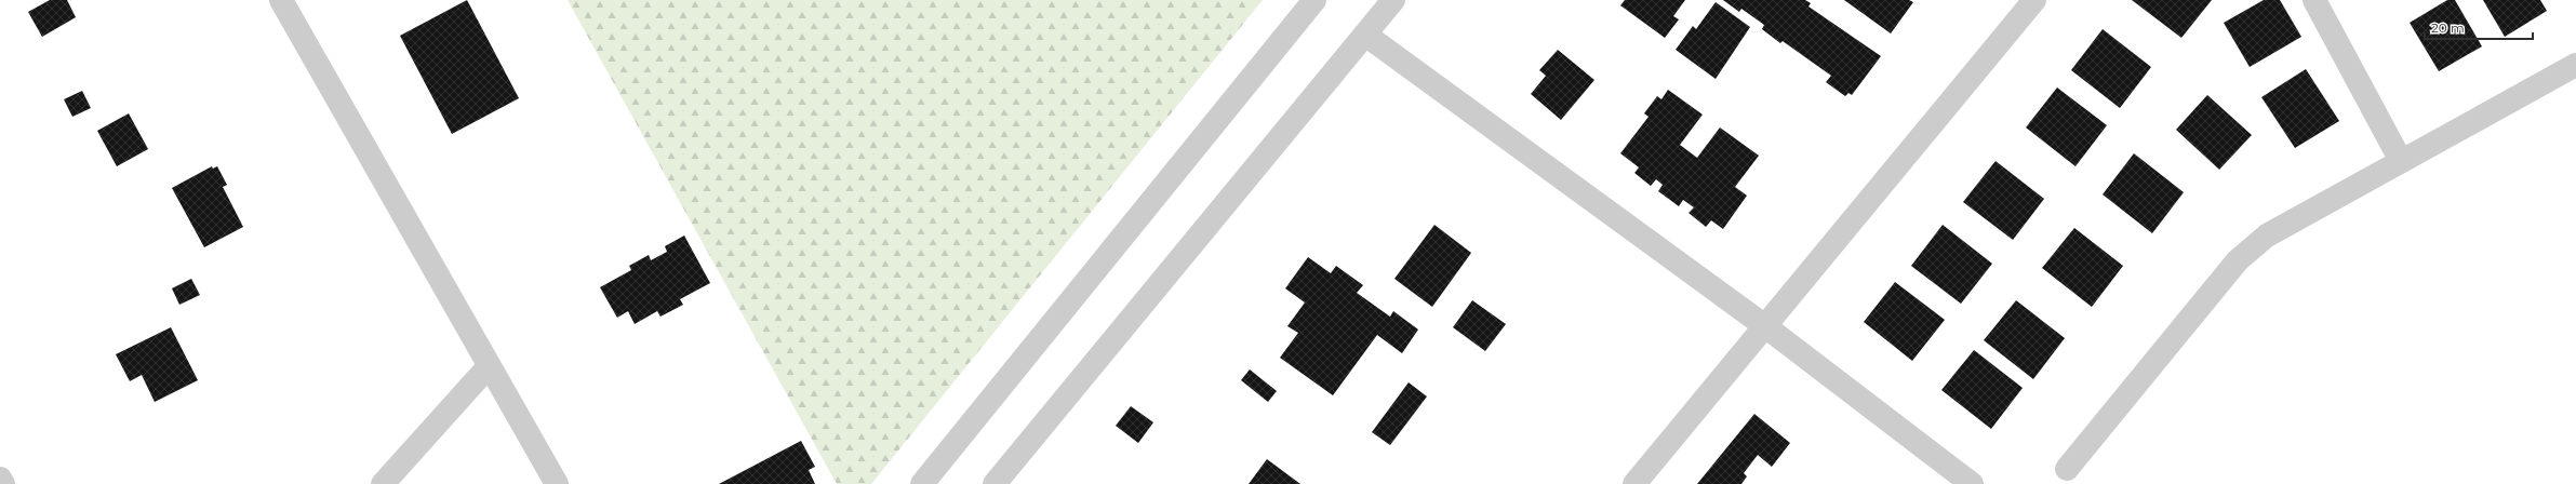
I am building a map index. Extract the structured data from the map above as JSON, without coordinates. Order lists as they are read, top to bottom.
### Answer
{
  "scale_bar": "20 m"
}
